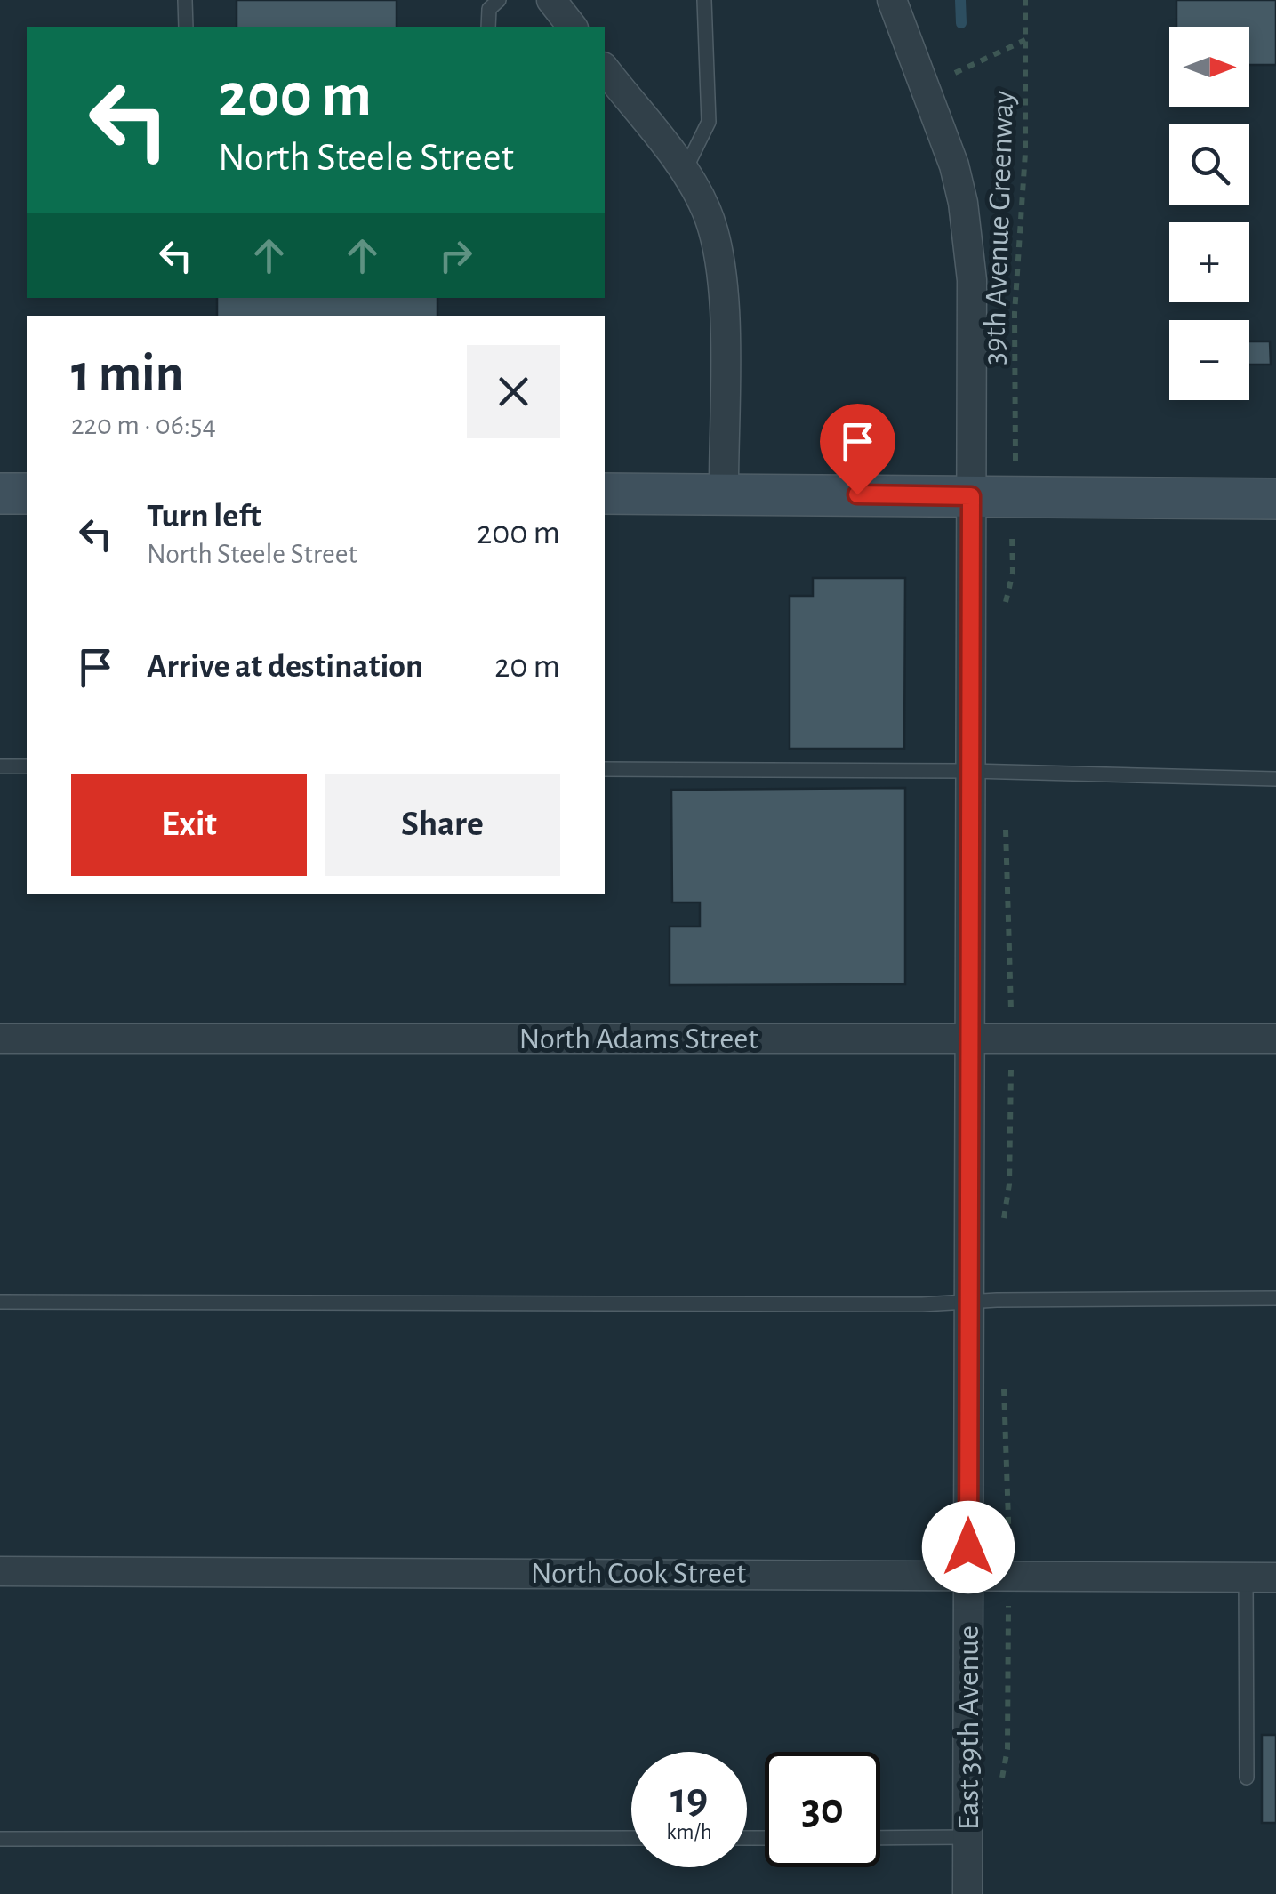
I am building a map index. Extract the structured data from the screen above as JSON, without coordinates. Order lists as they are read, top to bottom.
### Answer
{
  "streets": {
    "street": ["North Adams Street", "North Cook Street", "East 39th Avenue"],
    "path": ["39th Avenue Greenway"]
  },
  "crossings": [
    ["North Adams Street", "East 39th Avenue"],
    ["North Cook Street", "East 39th Avenue"]
  ],
  "north": "right",
  "page": {
    "map_buttons": ["+", "−"],
    "turn": ["200 m", "North Steele Street"],
    "heading": ["1 min", "220 m · 06:54"],
    "list": [
      {
        "name": "Turn left",
        "note": "North Steele Street",
        "value": "200 m"
      },
      {
        "name": "Arrive at destination",
        "value": "20 m"
      }
    ],
    "buttons": ["Exit", "Share"],
    "speed": "19 km/h",
    "limit": "30"
  }
}
